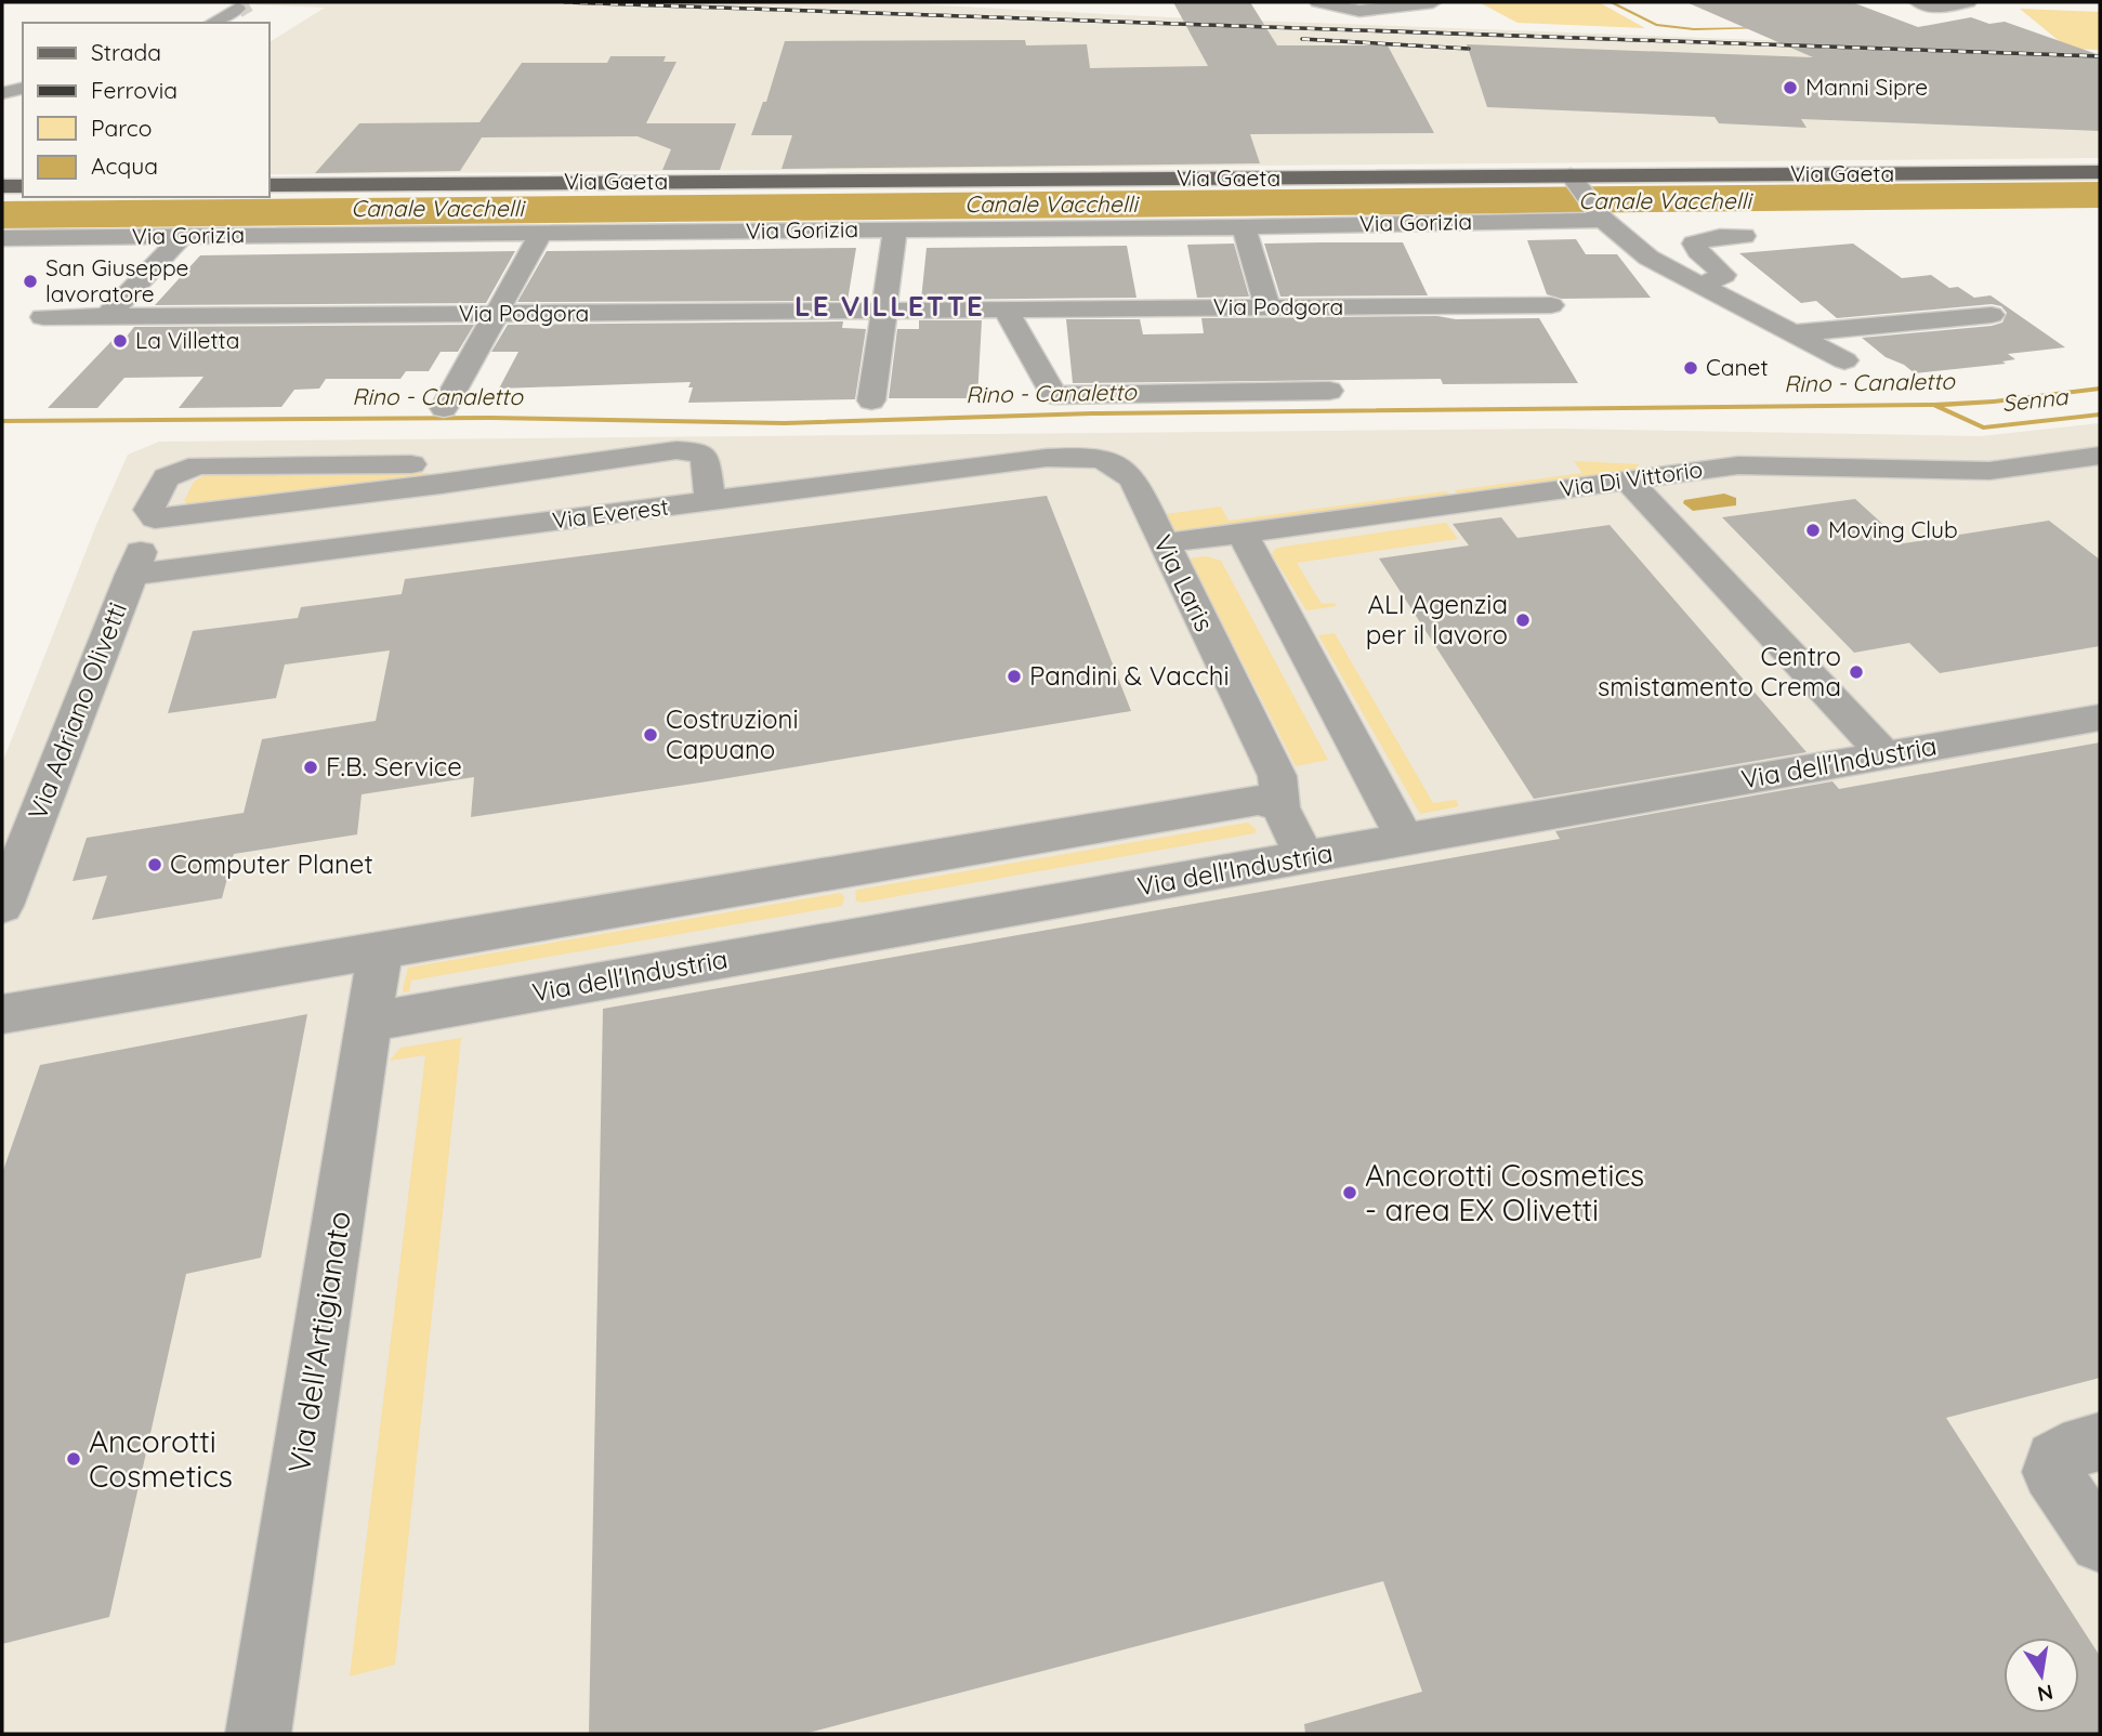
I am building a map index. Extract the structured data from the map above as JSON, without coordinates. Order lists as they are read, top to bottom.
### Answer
{
  "streets": {
    "main road": ["Via Gaeta"],
    "street": [
      "Via Gorizia",
      "Via Podgora",
      "Via Di Vittorio",
      "Via Everest",
      "Via Laris",
      "Via Adriano Olivetti",
      "Via dell'Industria",
      "Via dell'Artigianato"
    ]
  },
  "crossings": [
    ["Via Di Vittorio", "Via Laris"],
    ["Via Everest", "Via Laris"],
    ["Via Everest", "Via Adriano Olivetti"],
    ["Via Laris", "Via dell'Industria"],
    ["Via dell'Industria", "Via dell'Artigianato"]
  ],
  "districts": ["LE VILLETTE"],
  "water": ["Canale Vacchelli", "Rino - Canaletto", "Senna"],
  "places": [
    "Manni Sipre",
    "San Giuseppe lavoratore",
    "La Villetta",
    "Canet",
    "Moving Club",
    "ALI Agenzia per il lavoro",
    "Centro smistamento Crema",
    "Pandini & Vacchi",
    "Costruzioni Capuano",
    "F.B. Service",
    "Computer Planet",
    "Ancorotti Cosmetics - area EX Olivetti",
    "Ancorotti Cosmetics"
  ],
  "legend": [
    "Strada",
    "Ferrovia",
    "Parco",
    "Acqua"
  ],
  "north": "bottom"
}
